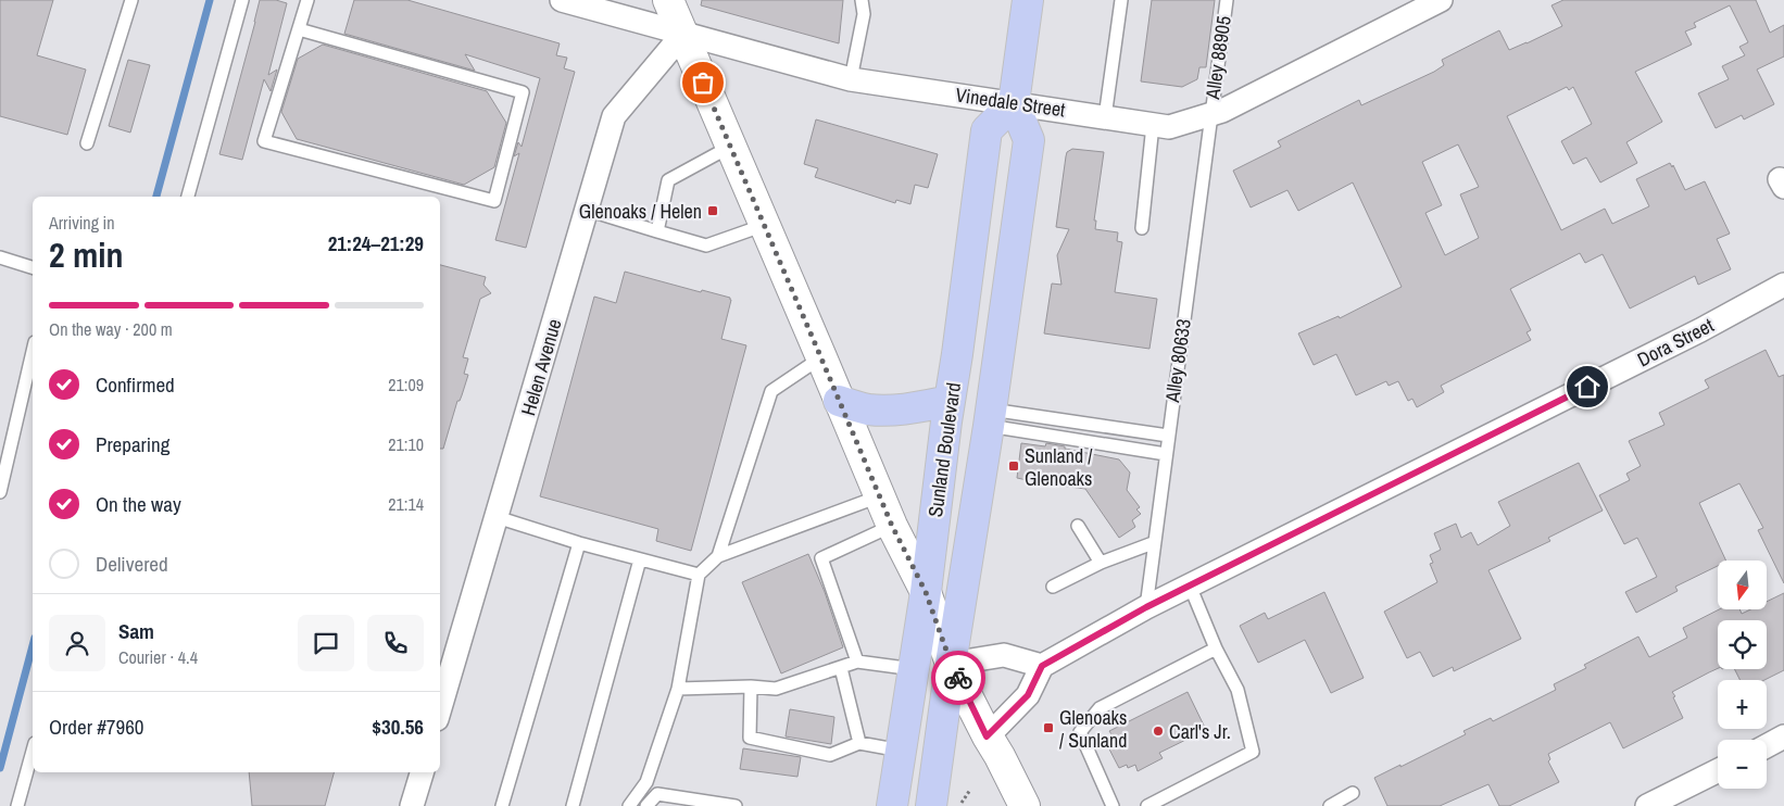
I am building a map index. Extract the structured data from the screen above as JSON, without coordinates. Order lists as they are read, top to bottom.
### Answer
{
  "streets": {
    "main road": ["Sunland Boulevard"],
    "street": ["Vinedale Street", "Dora Street", "Helen Avenue"],
    "lane": ["Alley 88905", "Alley 80633"]
  },
  "crossings": [
    ["Alley 88905", "Vinedale Street"],
    ["Alley 88905", "Alley 80633"],
    ["Vinedale Street", "Alley 80633"],
    ["Vinedale Street", "Helen Avenue"],
    ["Vinedale Street", "Sunland Boulevard"],
    ["Dora Street", "Alley 80633"]
  ],
  "places": {
    "transit": ["Glenoaks / Helen", "Sunland / Glenoaks", "Glenoaks / Sunland"],
    "other": ["Carl's Jr."]
  },
  "north": "bottom",
  "page": {
    "heading": ["2 min", "Arriving in", "21:24–21:29"],
    "panel": [
      "Sam",
      "Courier · 4.4",
      "Order #7960",
      "$30.56"
    ],
    "bar": "On the way · 200 m",
    "list": [
      ["Confirmed", "21:09"],
      ["Preparing", "21:10"],
      ["On the way", "21:14"],
      "Delivered"
    ],
    "map_buttons": ["+", "−"]
  }
}
